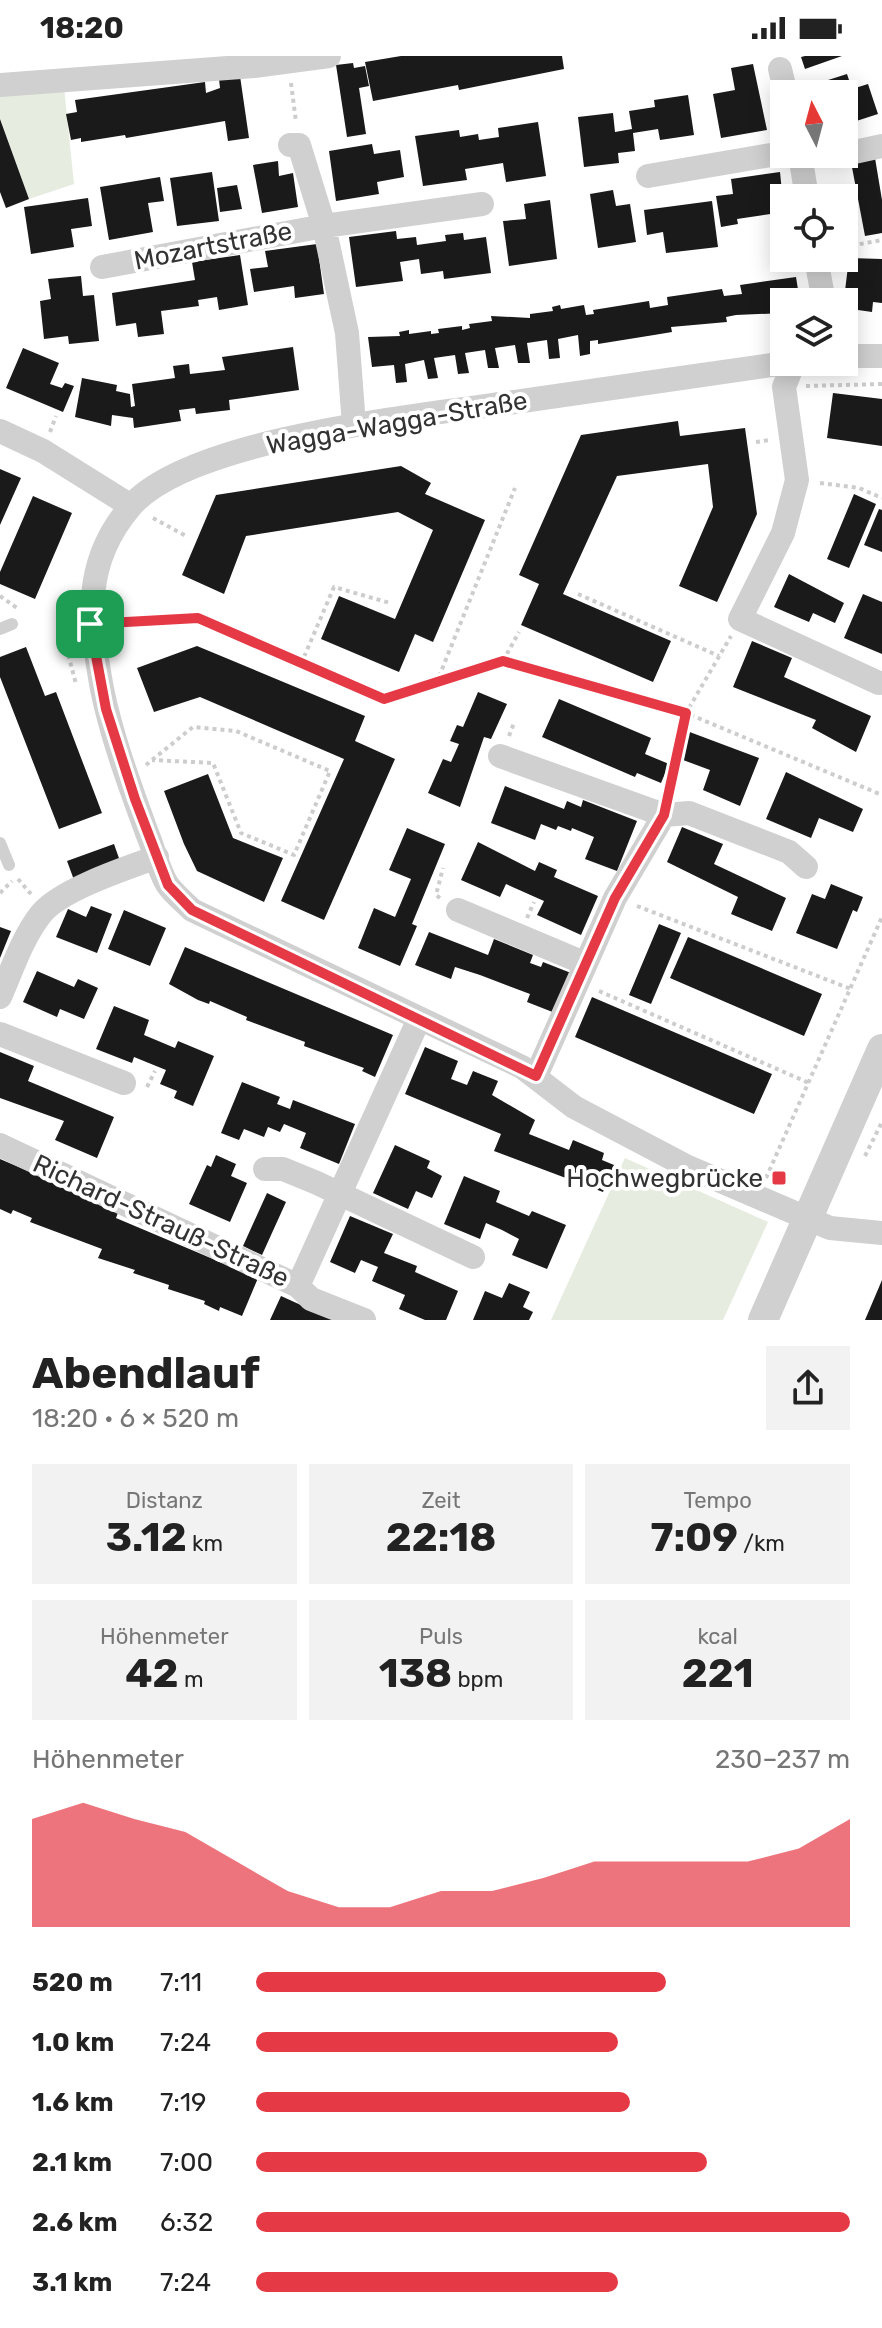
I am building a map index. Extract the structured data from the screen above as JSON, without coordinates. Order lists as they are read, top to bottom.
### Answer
{
  "streets": {
    "street": ["Mozartstraße", "Wagga-Wagga-Straße", "Richard-Strauß-Straße"]
  },
  "crossings": [
    ["Mozartstraße", "Wagga-Wagga-Straße"]
  ],
  "places": {
    "transit": ["Hochwegbrücke"]
  },
  "north": "top",
  "page": {
    "status": "18:20",
    "heading": ["Abendlauf", "18:20 · 6 × 520 m"],
    "stats": [
      ["Distanz", "3.12 km"],
      ["Zeit", "22:18"],
      ["Tempo", "7:09 /km"],
      ["Höhenmeter", "42 m"],
      ["Puls", "138 bpm"],
      ["kcal", "221"]
    ],
    "chart": ["Höhenmeter", "230–237 m"],
    "list": [
      {
        "name": "520 m",
        "note": "7:11"
      },
      {
        "name": "1.0 km",
        "note": "7:24"
      },
      {
        "name": "1.6 km",
        "note": "7:19"
      },
      {
        "name": "2.1 km",
        "note": "7:00"
      },
      {
        "name": "2.6 km",
        "note": "6:32"
      },
      {
        "name": "3.1 km",
        "note": "7:24"
      }
    ]
  }
}
